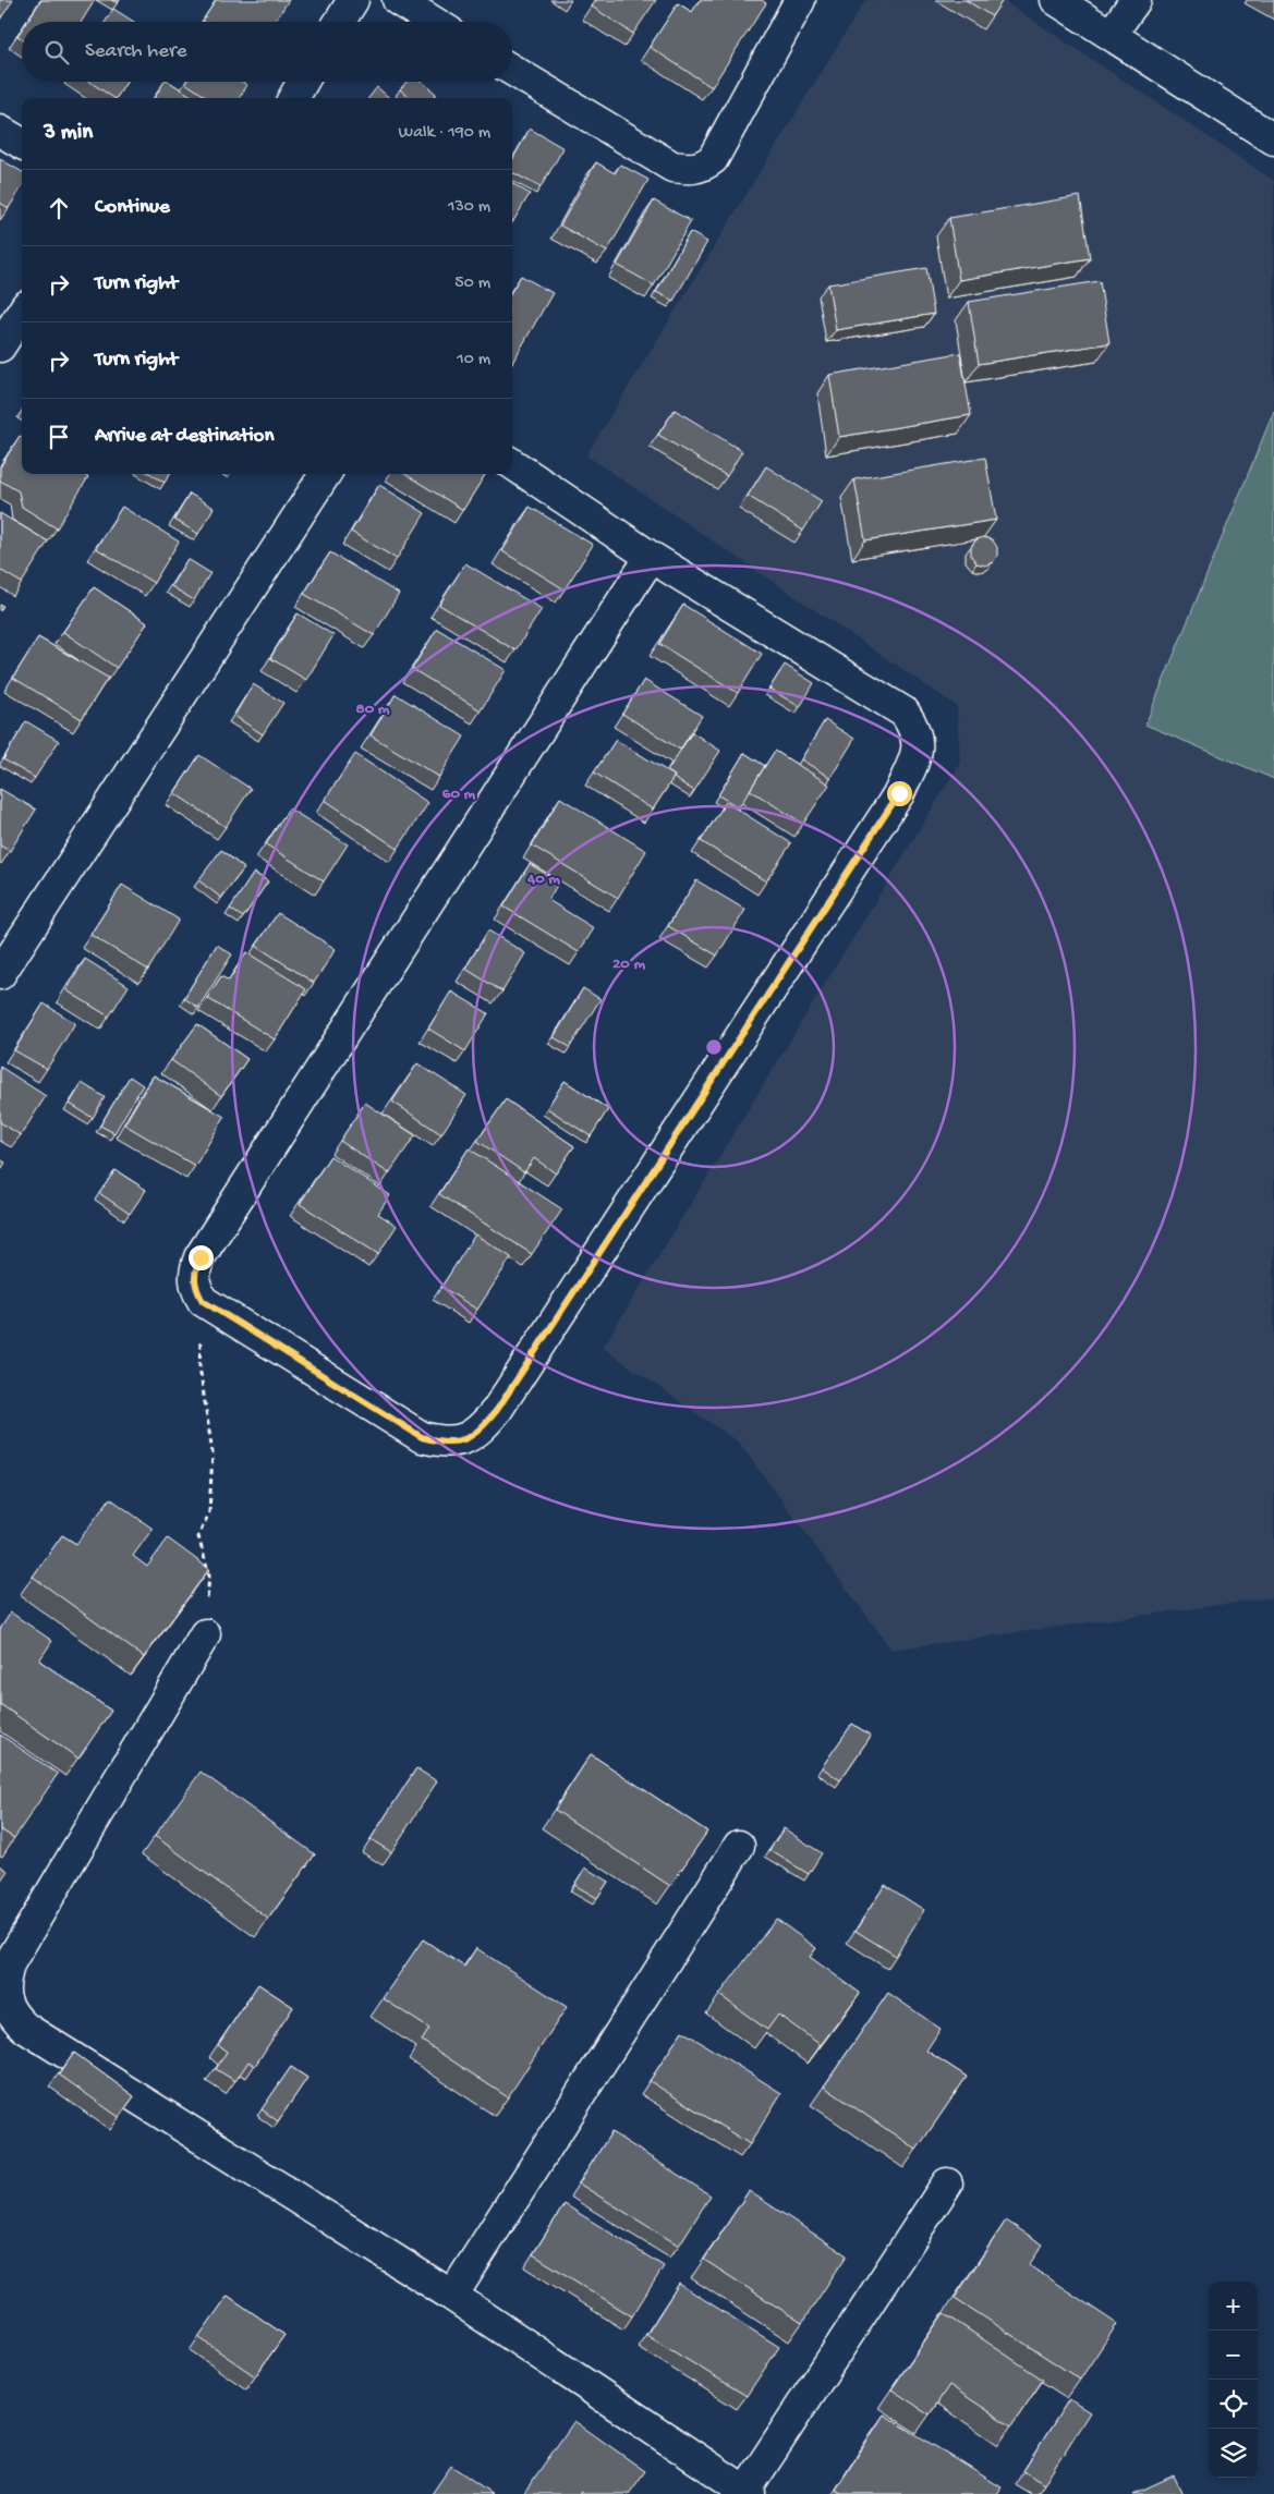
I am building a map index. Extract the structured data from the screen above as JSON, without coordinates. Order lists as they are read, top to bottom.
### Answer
{
  "page": {
    "search": "Search here",
    "heading": ["3 min", "Walk · 190 m"],
    "list": [
      ["Continue", "130 m"],
      ["Turn right", "50 m"],
      ["Turn right", "10 m"],
      "Arrive at destination"
    ],
    "map_buttons": ["+", "−"]
  },
  "rings": [
    "80 m",
    "60 m",
    "40 m",
    "20 m"
  ]
}
